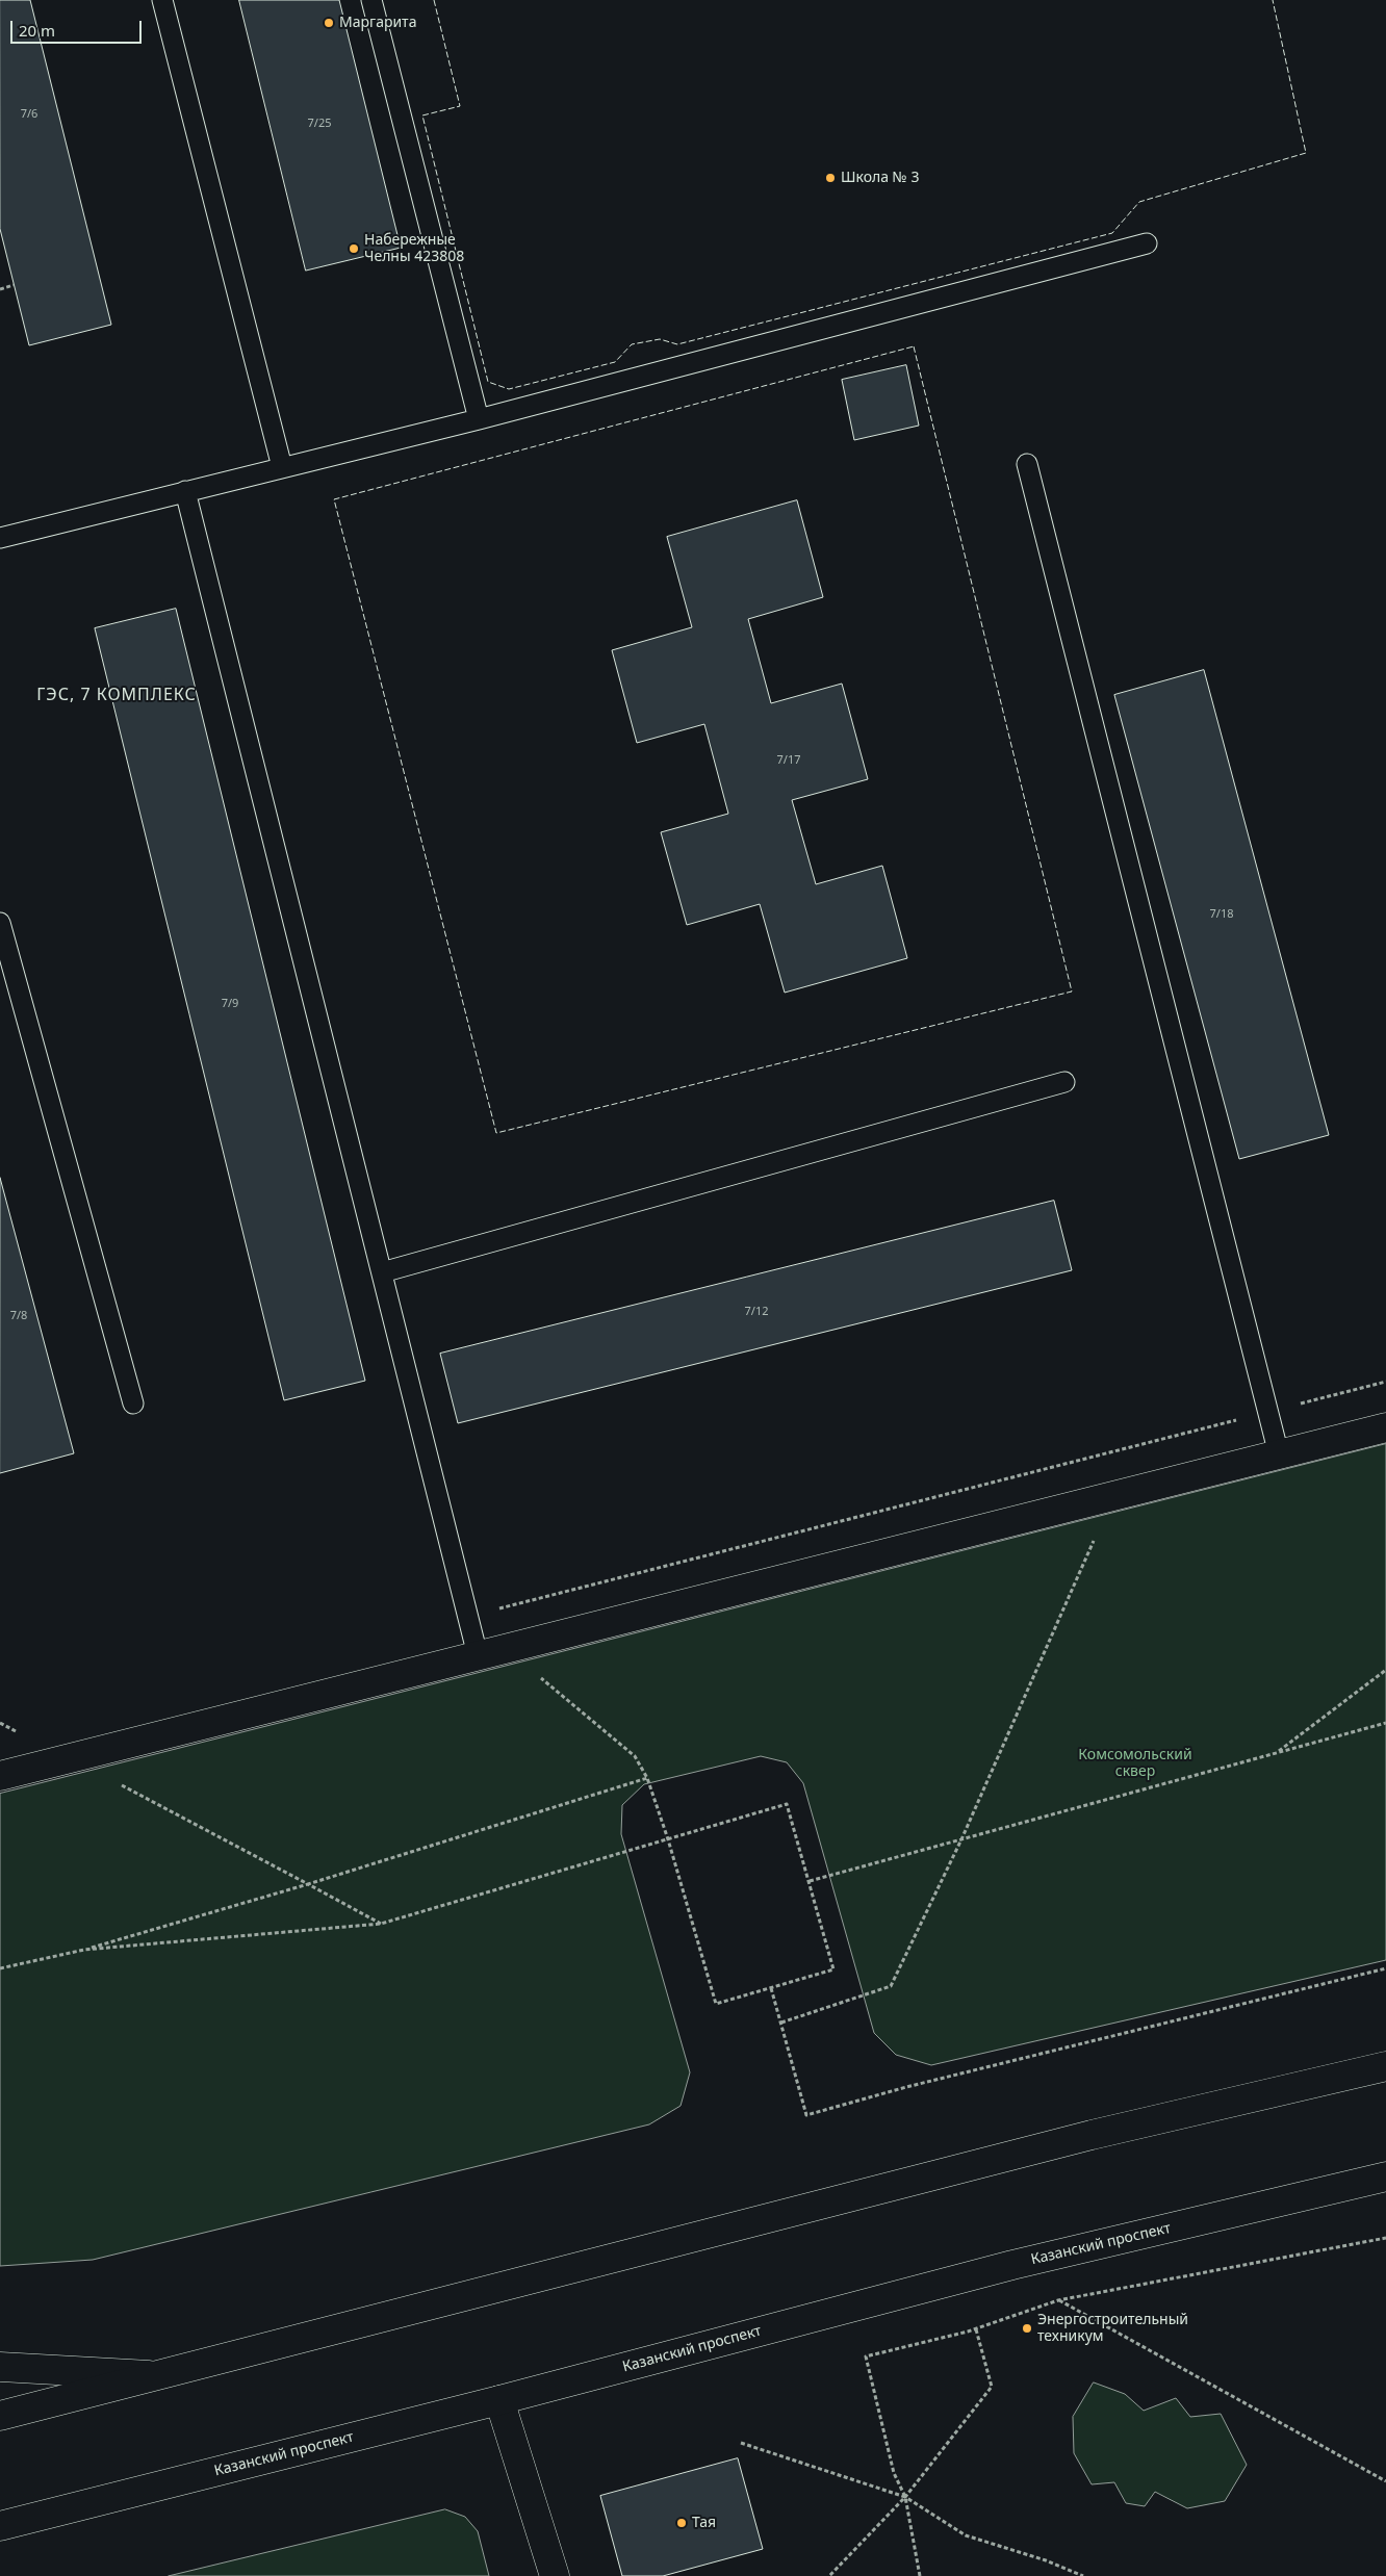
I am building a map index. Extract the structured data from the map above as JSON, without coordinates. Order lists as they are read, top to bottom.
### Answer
{
  "streets": {
    "main road": ["Казанский проспект"]
  },
  "districts": ["ГЭС, 7 КОМПЛЕКС"],
  "parks": ["Комсомольский сквер"],
  "places": [
    "Маргарита",
    "Школа № 3",
    "Набережные Челны 423808",
    "Энергостроительный техникум",
    "Тая"
  ],
  "house_numbers": [
    "7/6",
    "7/25",
    "7/17",
    "7/18",
    "7/9",
    "7/12",
    "7/8"
  ],
  "scale_bar": "20 m"
}
